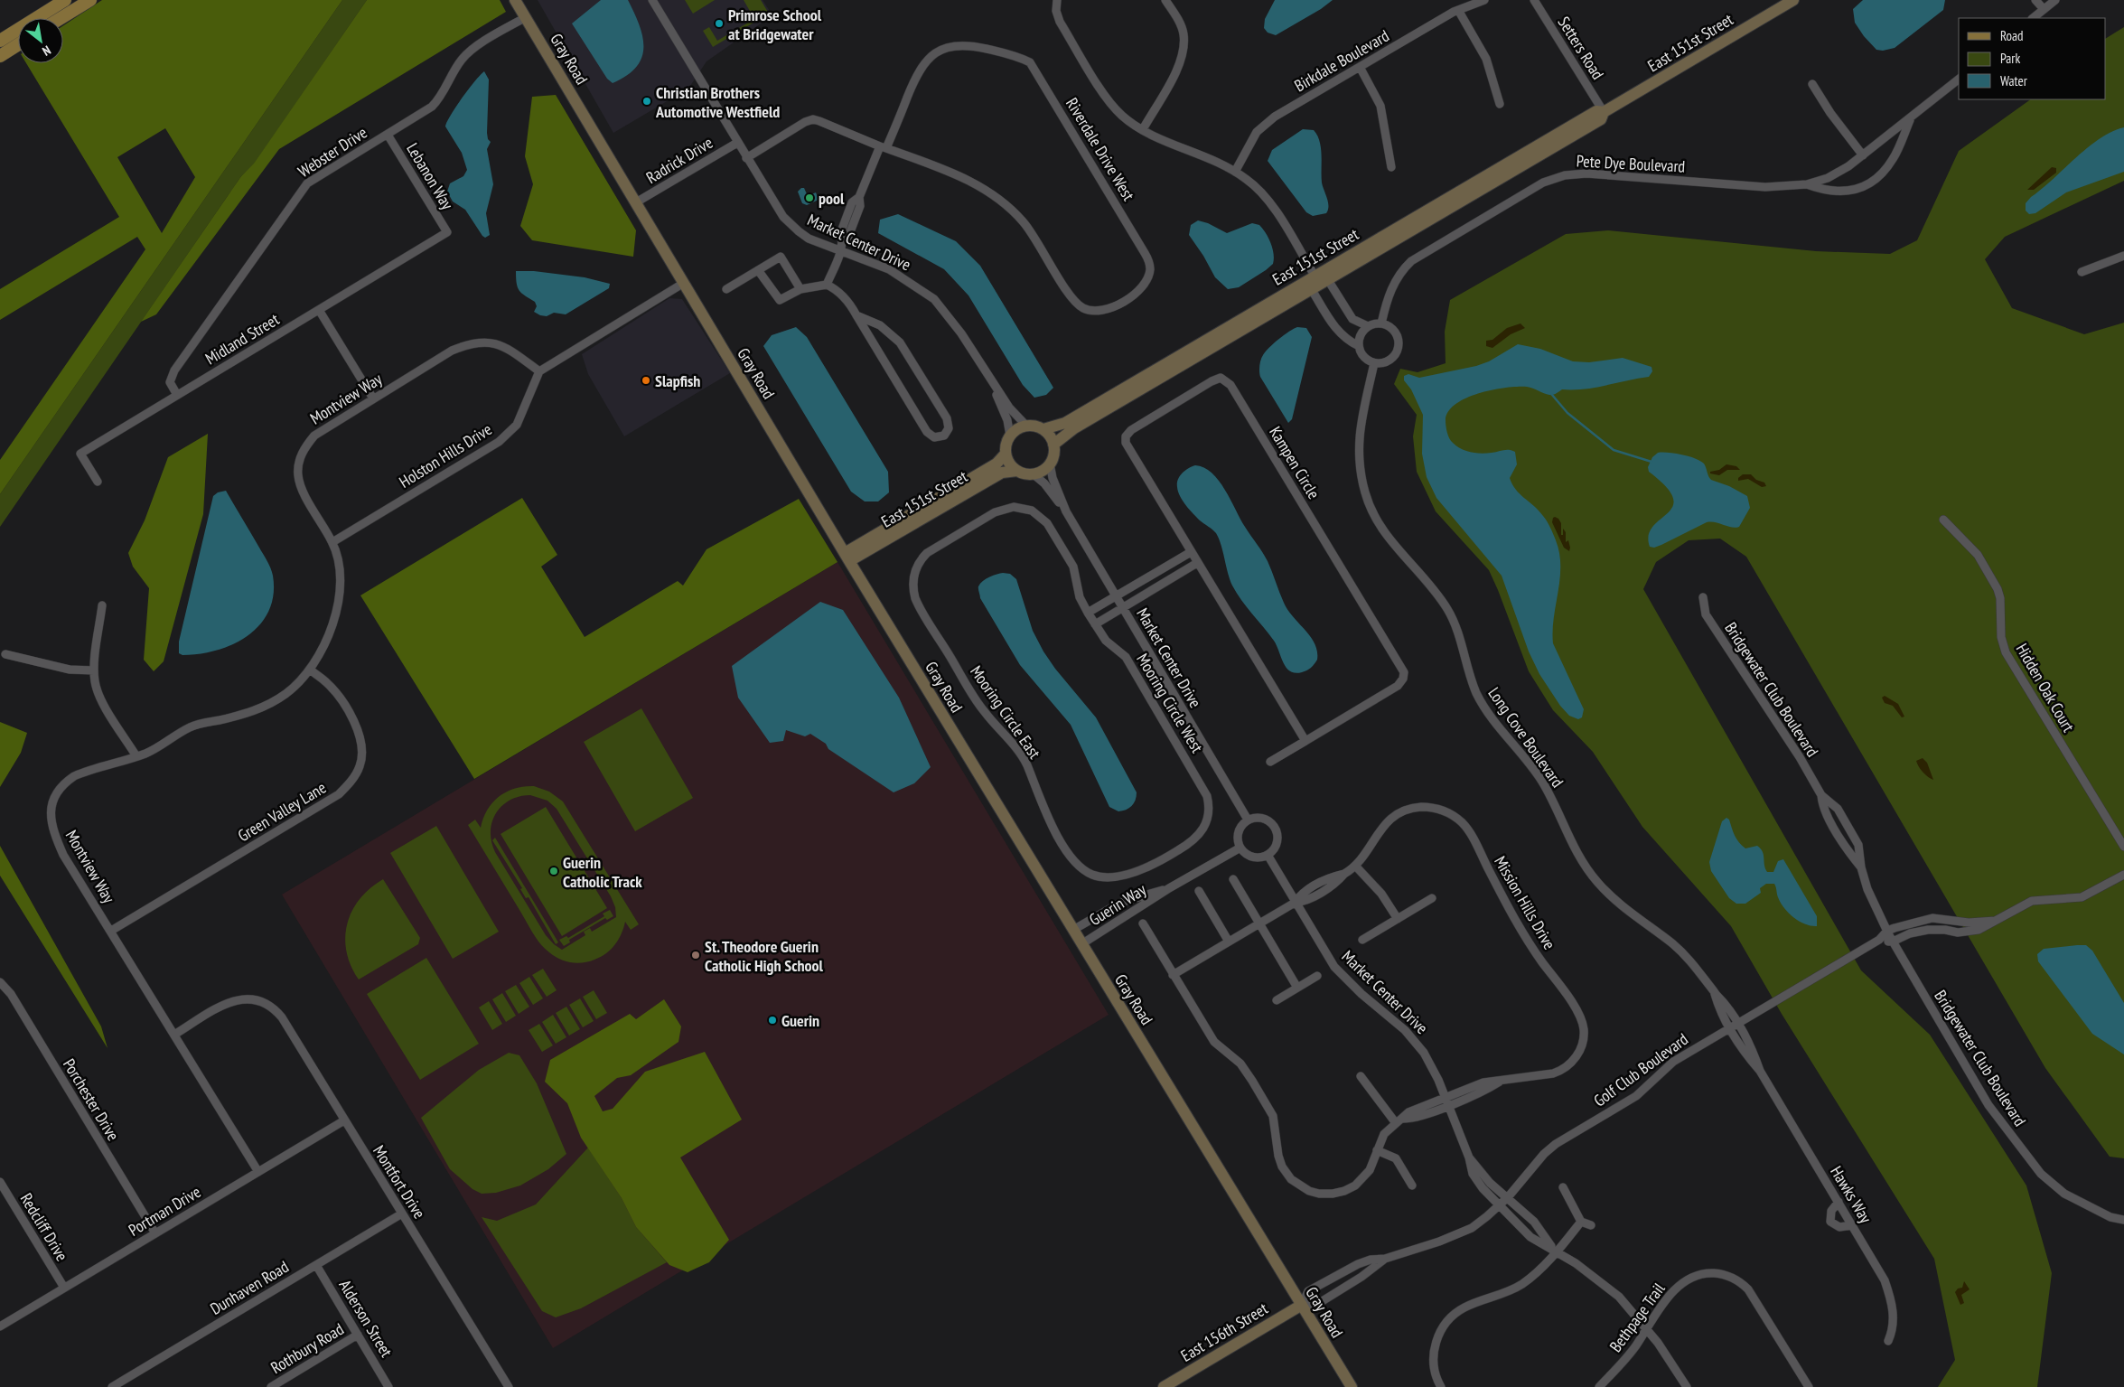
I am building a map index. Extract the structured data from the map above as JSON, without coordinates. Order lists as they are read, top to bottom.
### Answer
{
  "streets": {
    "street": [
      "East 151st Street",
      "Setters Road",
      "Gray Road",
      "Birkdale Boulevard",
      "Riverdale Drive West",
      "Webster Drive",
      "Radrick Drive",
      "Pete Dye Boulevard",
      "Lebanon Way",
      "Market Center Drive",
      "Midland Street",
      "Montview Way",
      "Holston Hills Drive",
      "Kampen Circle",
      "Hidden Oak Court",
      "Bridgewater Club Boulevard",
      "Mooring Circle West",
      "Mooring Circle East",
      "Long Cove Boulevard",
      "Green Valley Lane",
      "Mission Hills Drive",
      "Guerin Way",
      "Golf Club Boulevard",
      "Porchester Drive",
      "Montfort Drive",
      "Hawks Way",
      "Portman Drive",
      "Redcliff Drive",
      "Dunhaven Road",
      "Bethpage Trail",
      "Alderson Street",
      "East 156th Street",
      "Rothbury Road"
    ]
  },
  "crossings": [
    ["East 151st Street", "Setters Road"],
    ["East 151st Street", "Gray Road"],
    ["East 151st Street", "Market Center Drive"],
    ["Gray Road", "Webster Drive"],
    ["Gray Road", "Radrick Drive"],
    ["Gray Road", "Guerin Way"],
    ["Gray Road", "Golf Club Boulevard"],
    ["Gray Road", "East 156th Street"],
    ["Webster Drive", "Lebanon Way"],
    ["Webster Drive", "Midland Street"],
    ["Radrick Drive", "Market Center Drive"],
    ["Pete Dye Boulevard", "Long Cove Boulevard"],
    ["Lebanon Way", "Midland Street"],
    ["Market Center Drive", "Mission Hills Drive"],
    ["Market Center Drive", "Guerin Way"],
    ["Market Center Drive", "Golf Club Boulevard"],
    ["Market Center Drive", "Bethpage Trail"],
    ["Montview Way", "Holston Hills Drive"],
    ["Montview Way", "Green Valley Lane"],
    ["Montview Way", "Montfort Drive"],
    ["Montview Way", "Portman Drive"],
    ["Bridgewater Club Boulevard", "Golf Club Boulevard"],
    ["Mooring Circle West", "Mooring Circle East"],
    ["Long Cove Boulevard", "Golf Club Boulevard"],
    ["Long Cove Boulevard", "Hawks Way"],
    ["Golf Club Boulevard", "Hawks Way"],
    ["Golf Club Boulevard", "East 156th Street"],
    ["Porchester Drive", "Portman Drive"],
    ["Montfort Drive", "Portman Drive"],
    ["Montfort Drive", "Dunhaven Road"],
    ["Portman Drive", "Redcliff Drive"],
    ["Dunhaven Road", "Alderson Street"],
    ["Alderson Street", "Rothbury Road"]
  ],
  "places": [
    "Primrose School at Bridgewater",
    "Christian Brothers Automotive Westfield",
    "pool",
    "Slapfish",
    "Guerin Catholic Track",
    "St. Theodore Guerin Catholic High School",
    "Guerin"
  ],
  "legend": ["Road", "Park", "Water"],
  "north": "bottom right"
}
